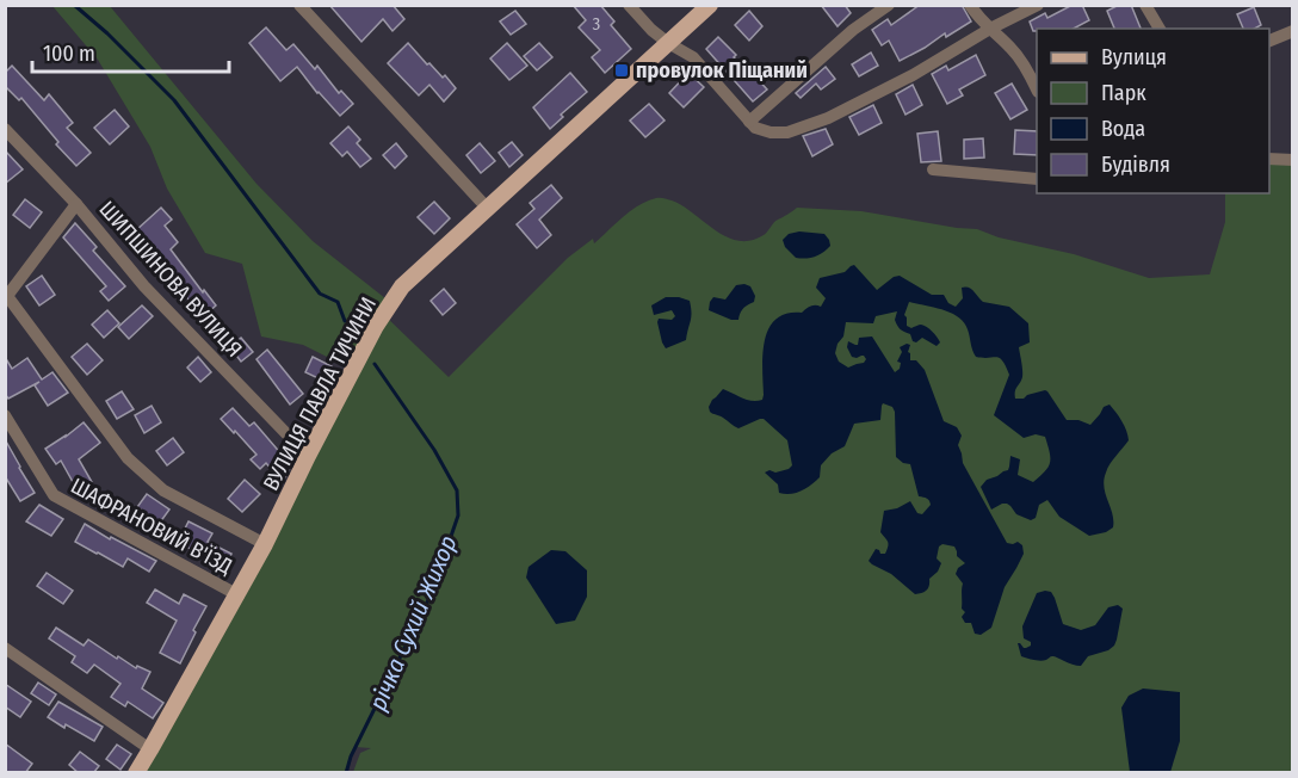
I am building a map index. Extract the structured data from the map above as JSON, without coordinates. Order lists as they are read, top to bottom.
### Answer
{
  "streets": {
    "main road": ["ВУЛИЦЯ ПАВЛА ТИЧИНИ"],
    "street": ["ШИПШИНОВА ВУЛИЦЯ", "ШАФРАНОВИЙ В'ЇЗД"]
  },
  "crossings": [
    ["ШИПШИНОВА ВУЛИЦЯ", "ВУЛИЦЯ ПАВЛА ТИЧИНИ"],
    ["ВУЛИЦЯ ПАВЛА ТИЧИНИ", "ШАФРАНОВИЙ В'ЇЗД"]
  ],
  "water": ["річка Сухий Жихор"],
  "places": {
    "transit": ["провулок Піщаний"]
  },
  "house_numbers": ["3"],
  "legend": [
    "Вулиця",
    "Парк",
    "Вода",
    "Будівля"
  ],
  "scale_bar": "100 m"
}
